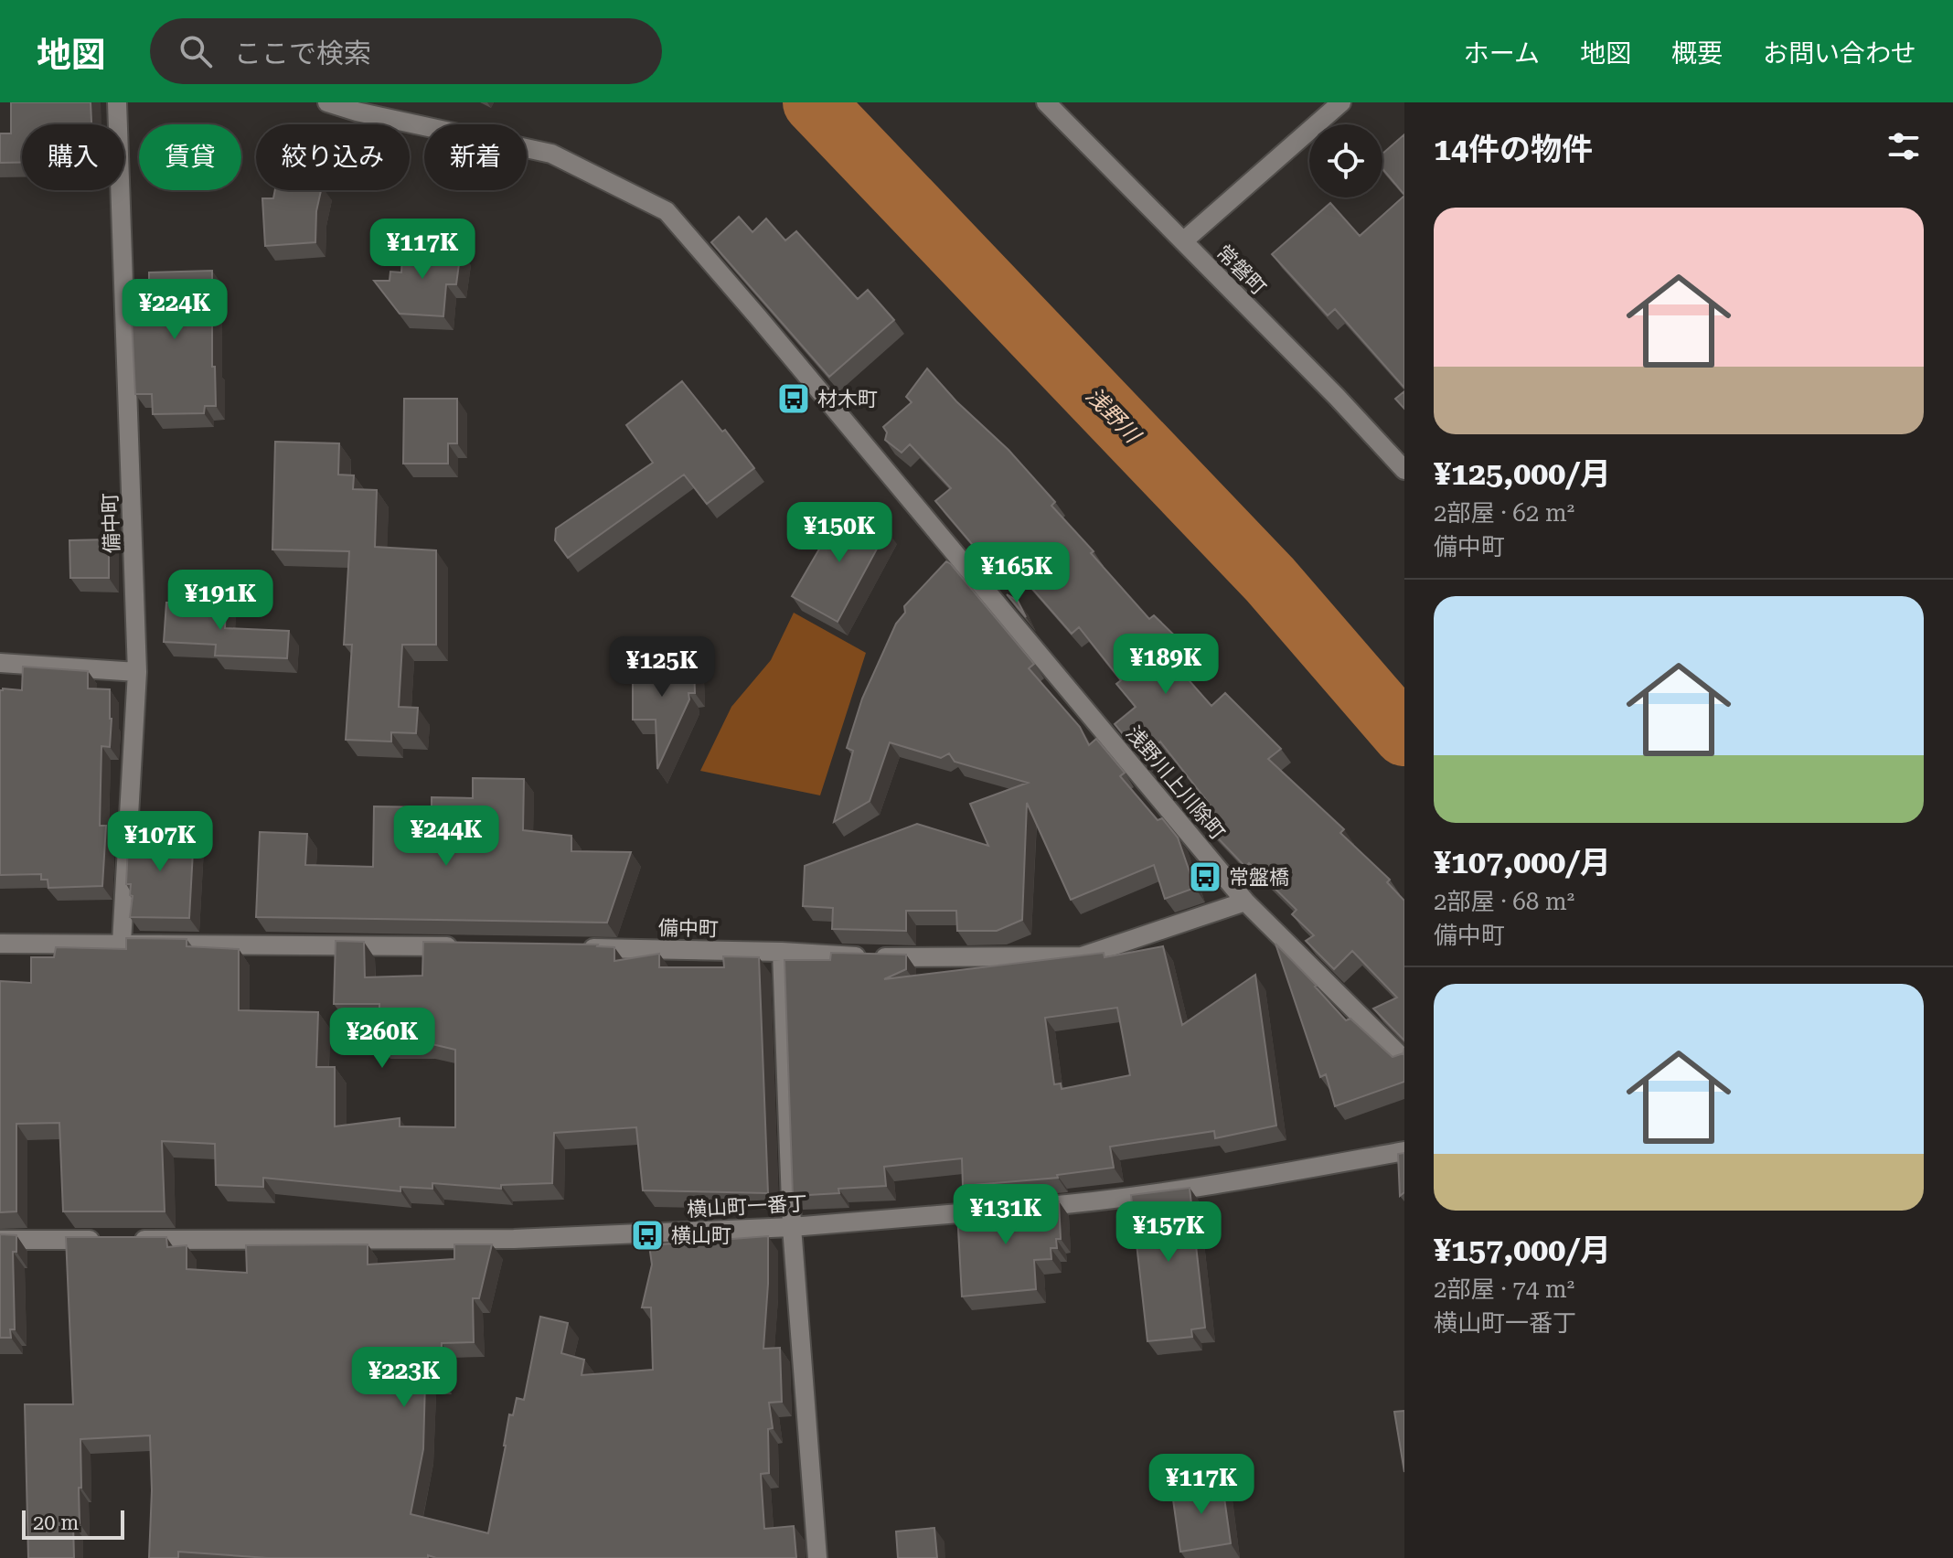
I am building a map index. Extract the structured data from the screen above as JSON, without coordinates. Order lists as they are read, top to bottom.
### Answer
{
  "streets": {
    "street": [
      "常磐町",
      "備中町",
      "浅野川上川除町",
      "横山町一番丁"
    ]
  },
  "crossings": [
    ["備中町", "浅野川上川除町"]
  ],
  "water": ["浅野川"],
  "places": {
    "bus stop": ["材木町", "常盤橋", "横山町"]
  },
  "scale_bar": "20 m",
  "page": {
    "header": "地図",
    "search": "ここで検索",
    "nav": [
      "ホーム",
      "地図",
      "概要",
      "お問い合わせ"
    ],
    "heading": "14件の物件",
    "chip": [
      "購入",
      "賃貸",
      "絞り込み",
      "新着"
    ],
    "list": [
      {
        "name": "¥125,000/月",
        "note": "2部屋 · 62 m² · 備中町"
      },
      {
        "name": "¥107,000/月",
        "note": "2部屋 · 68 m² · 備中町"
      },
      {
        "name": "¥157,000/月",
        "note": "2部屋 · 74 m² · 横山町一番丁"
      }
    ],
    "price": [
      "¥117K",
      "¥224K",
      "¥150K",
      "¥165K",
      "¥191K",
      "¥189K",
      "¥125K",
      "¥244K",
      "¥107K",
      "¥260K",
      "¥131K",
      "¥157K",
      "¥223K",
      "¥117K"
    ],
    "scale": "20 m"
  }
}
